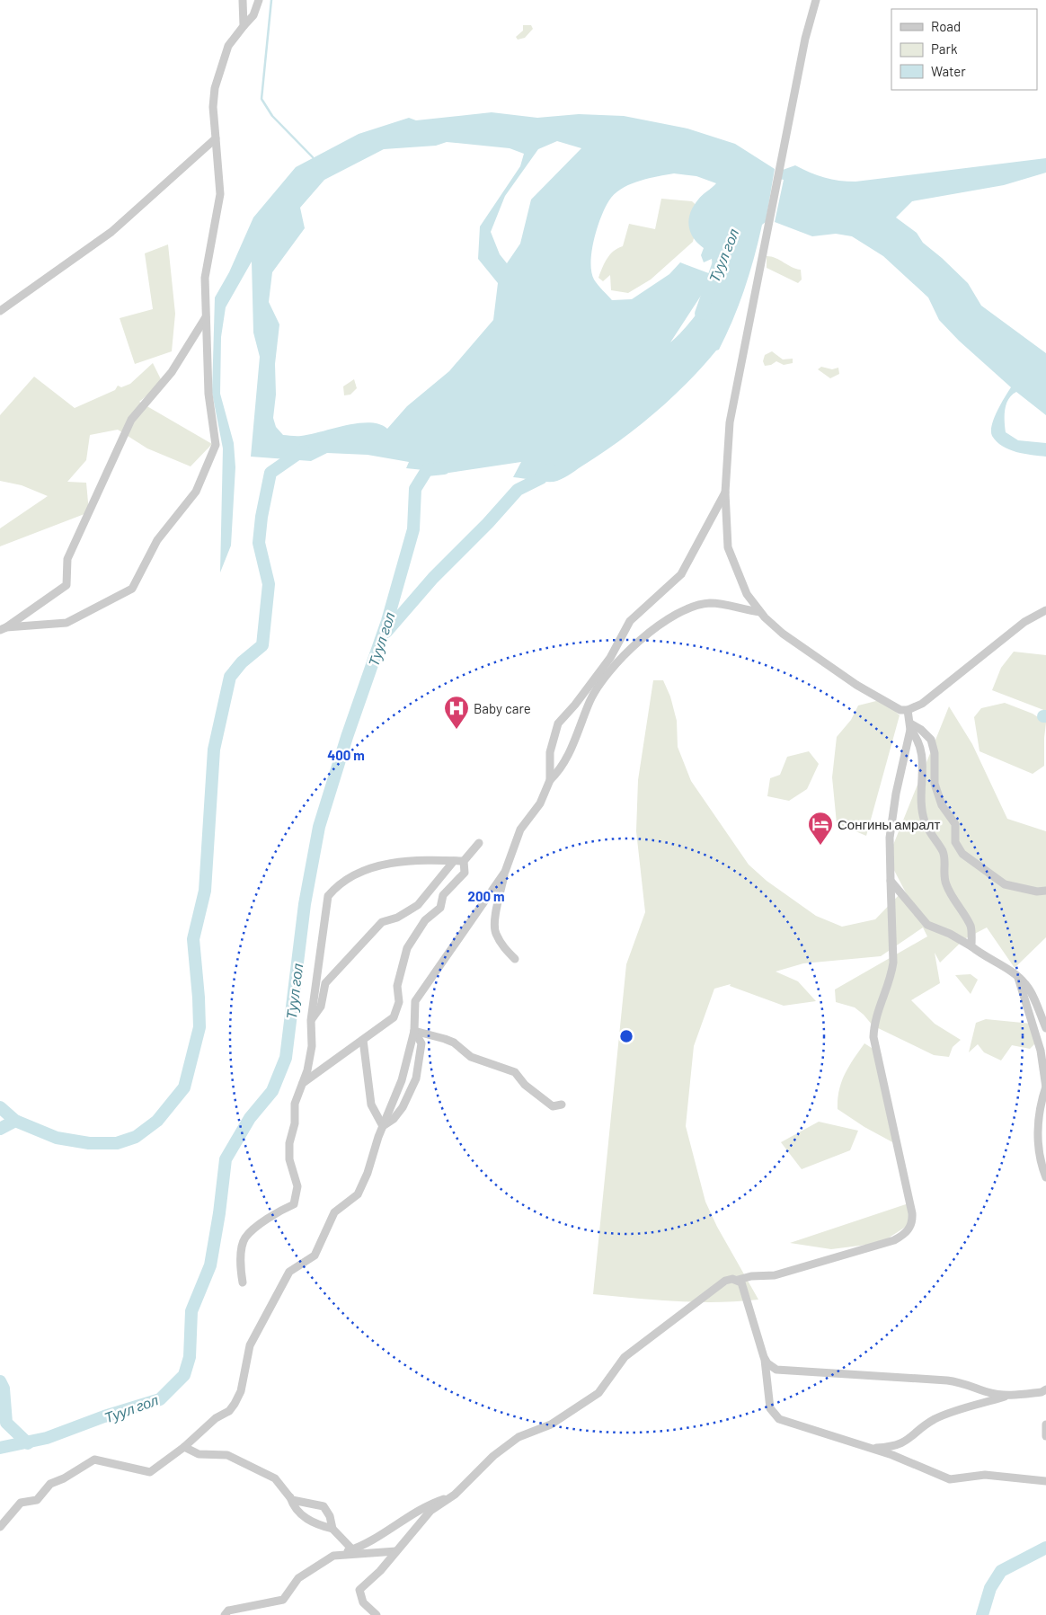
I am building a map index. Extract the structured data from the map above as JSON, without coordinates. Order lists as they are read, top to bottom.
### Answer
{
  "water": ["Туул гол"],
  "places": {
    "hospital": ["Baby care"],
    "hotel": ["Сонгины амралт"]
  },
  "legend": ["Road", "Park", "Water"],
  "rings": ["400 m", "200 m"]
}
